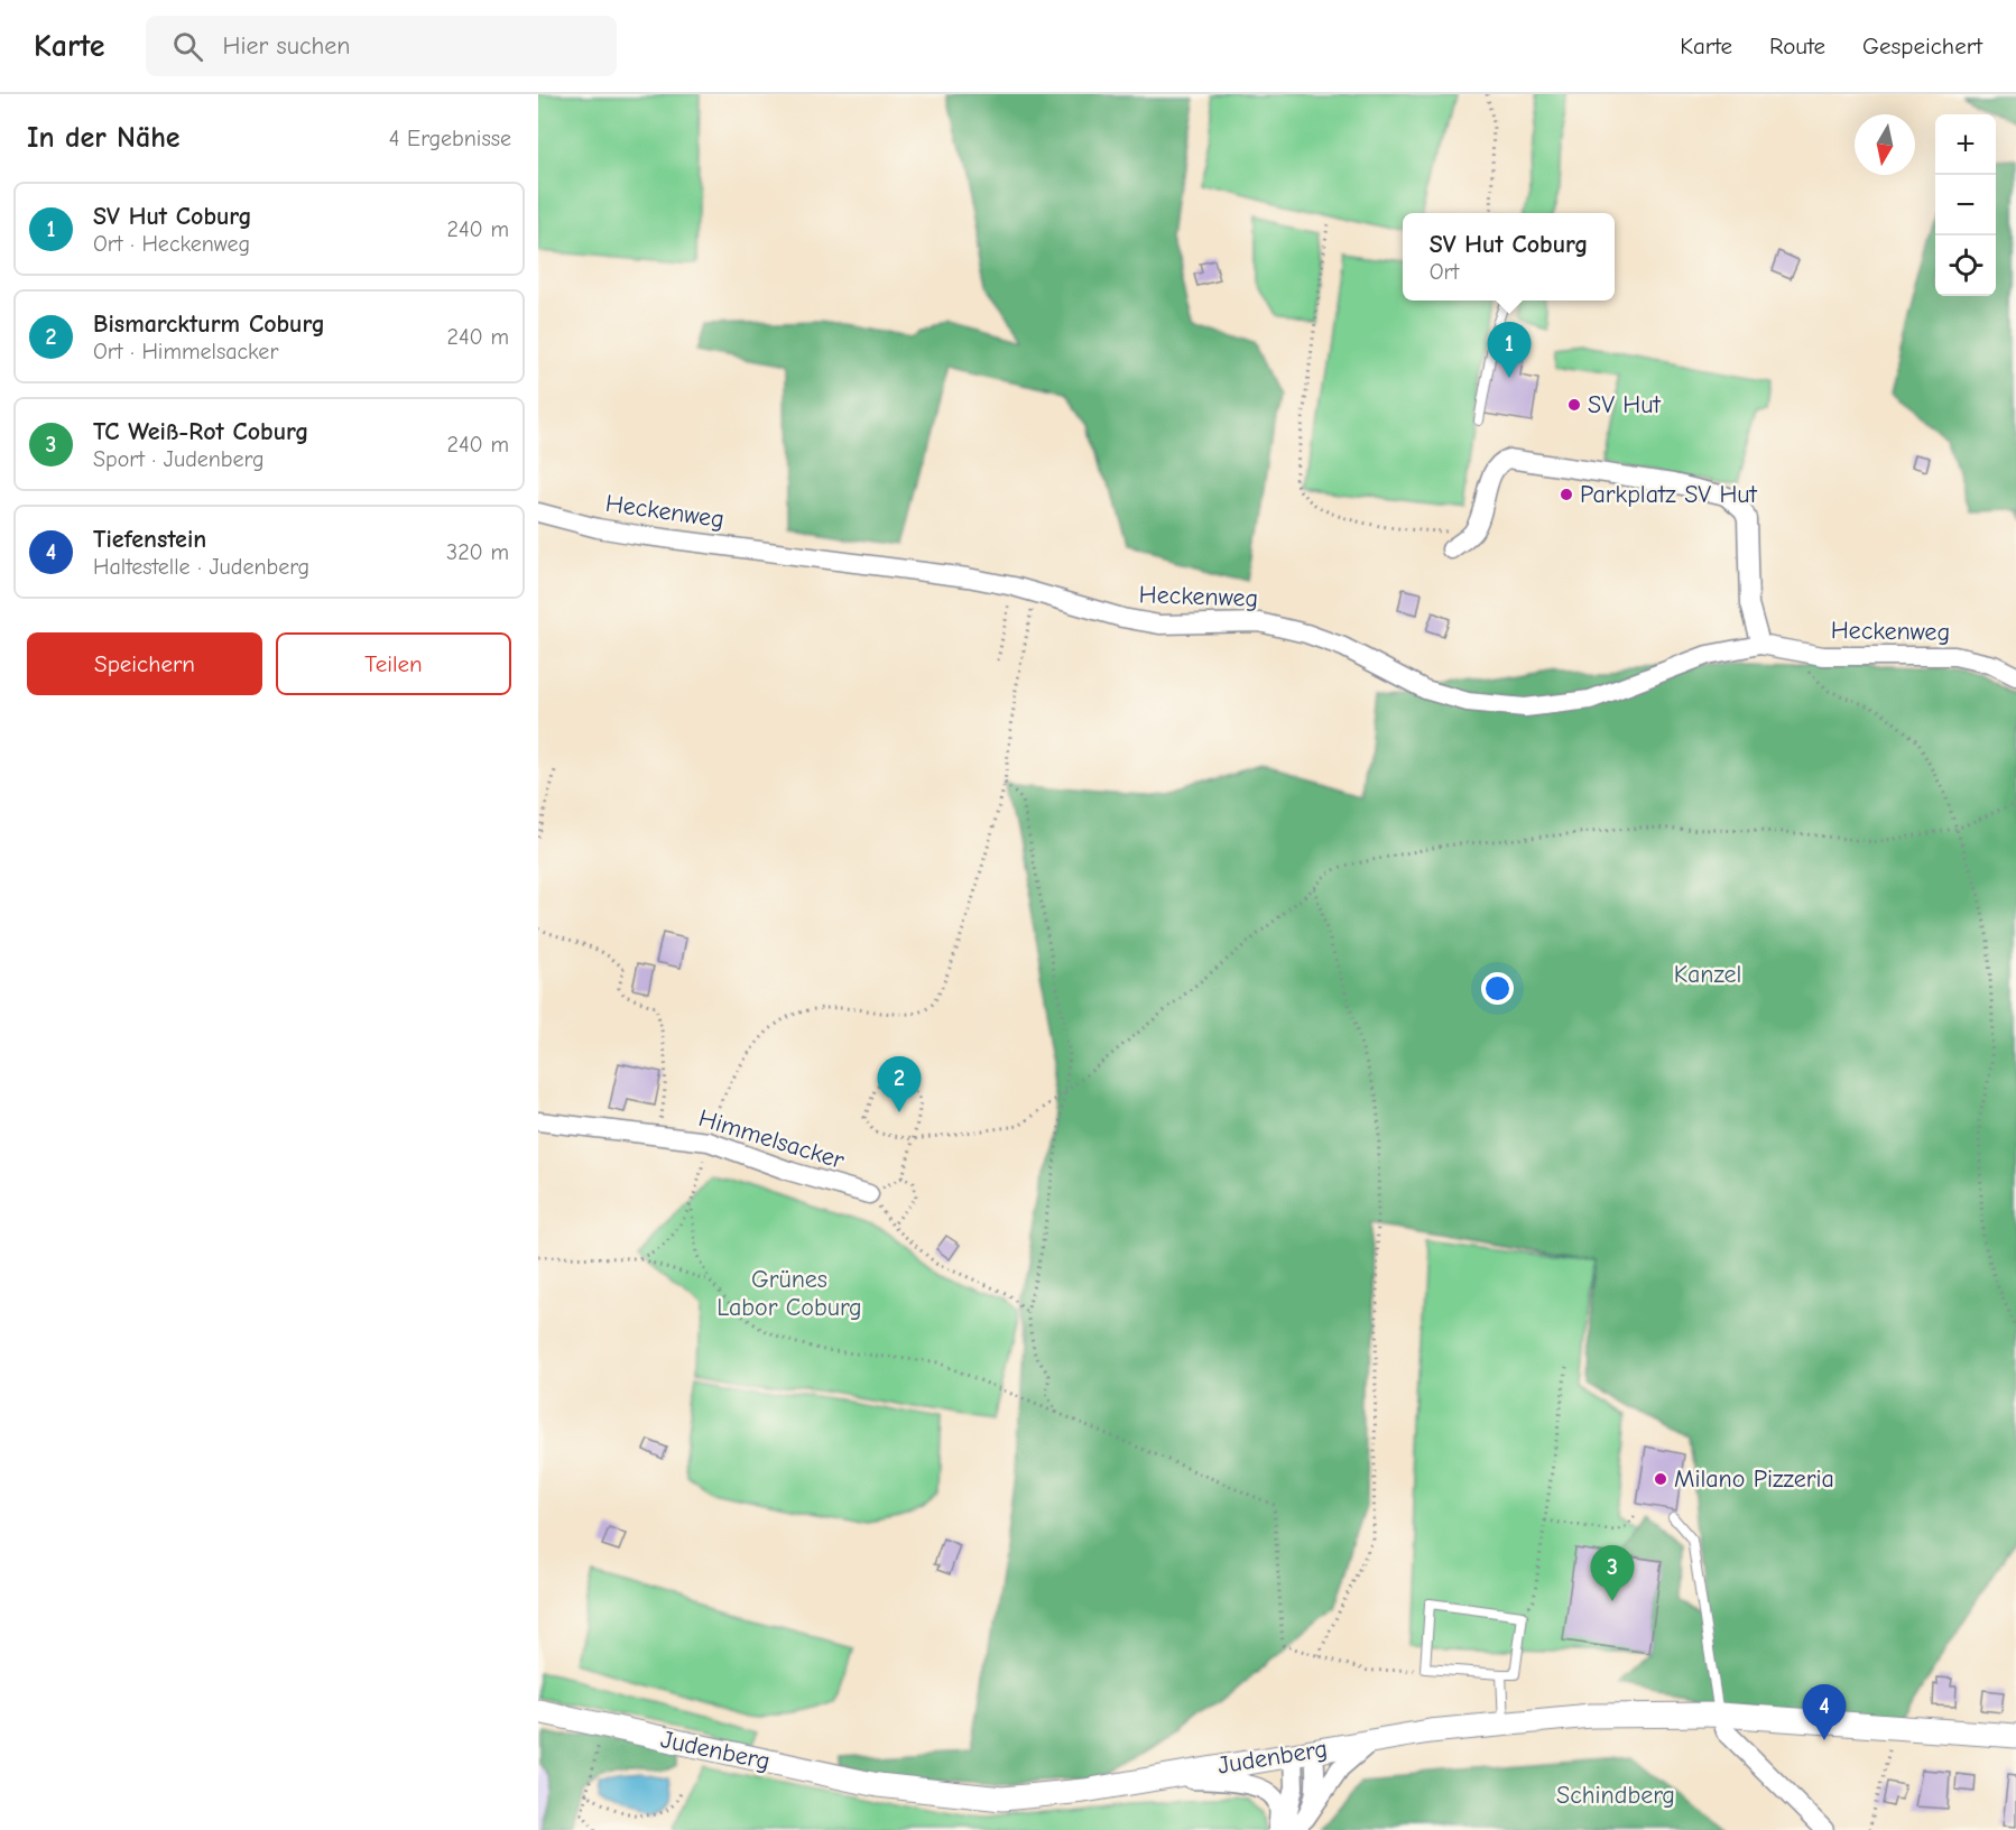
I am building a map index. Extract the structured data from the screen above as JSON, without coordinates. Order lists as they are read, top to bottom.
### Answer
{
  "streets": {
    "street": ["Heckenweg", "Himmelsacker", "Judenberg"]
  },
  "parks": ["Kanzel", "Grünes Labor Coburg", "Schindberg"],
  "places": ["SV Hut", "Parkplatz SV Hut", "Milano Pizzeria"],
  "north": "bottom",
  "page": {
    "header": "Karte",
    "search": "Hier suchen",
    "nav": ["Karte", "Route", "Gespeichert"],
    "heading": ["In der Nähe", "4 Ergebnisse"],
    "map_buttons": ["+", "−"],
    "list": [
      {
        "mark": "1",
        "name": "SV Hut Coburg",
        "note": "Ort · Heckenweg",
        "value": "240 m"
      },
      {
        "mark": "2",
        "name": "Bismarckturm Coburg",
        "note": "Ort · Himmelsacker",
        "value": "240 m"
      },
      {
        "mark": "3",
        "name": "TC Weiß-Rot Coburg",
        "note": "Sport · Judenberg",
        "value": "240 m"
      },
      {
        "mark": "4",
        "name": "Tiefenstein",
        "note": "Haltestelle · Judenberg",
        "value": "320 m"
      }
    ],
    "popup": ["SV Hut Coburg", "Ort"],
    "pins": [
      "1",
      "2",
      "3",
      "4"
    ],
    "buttons": ["Speichern", "Teilen"]
  }
}
